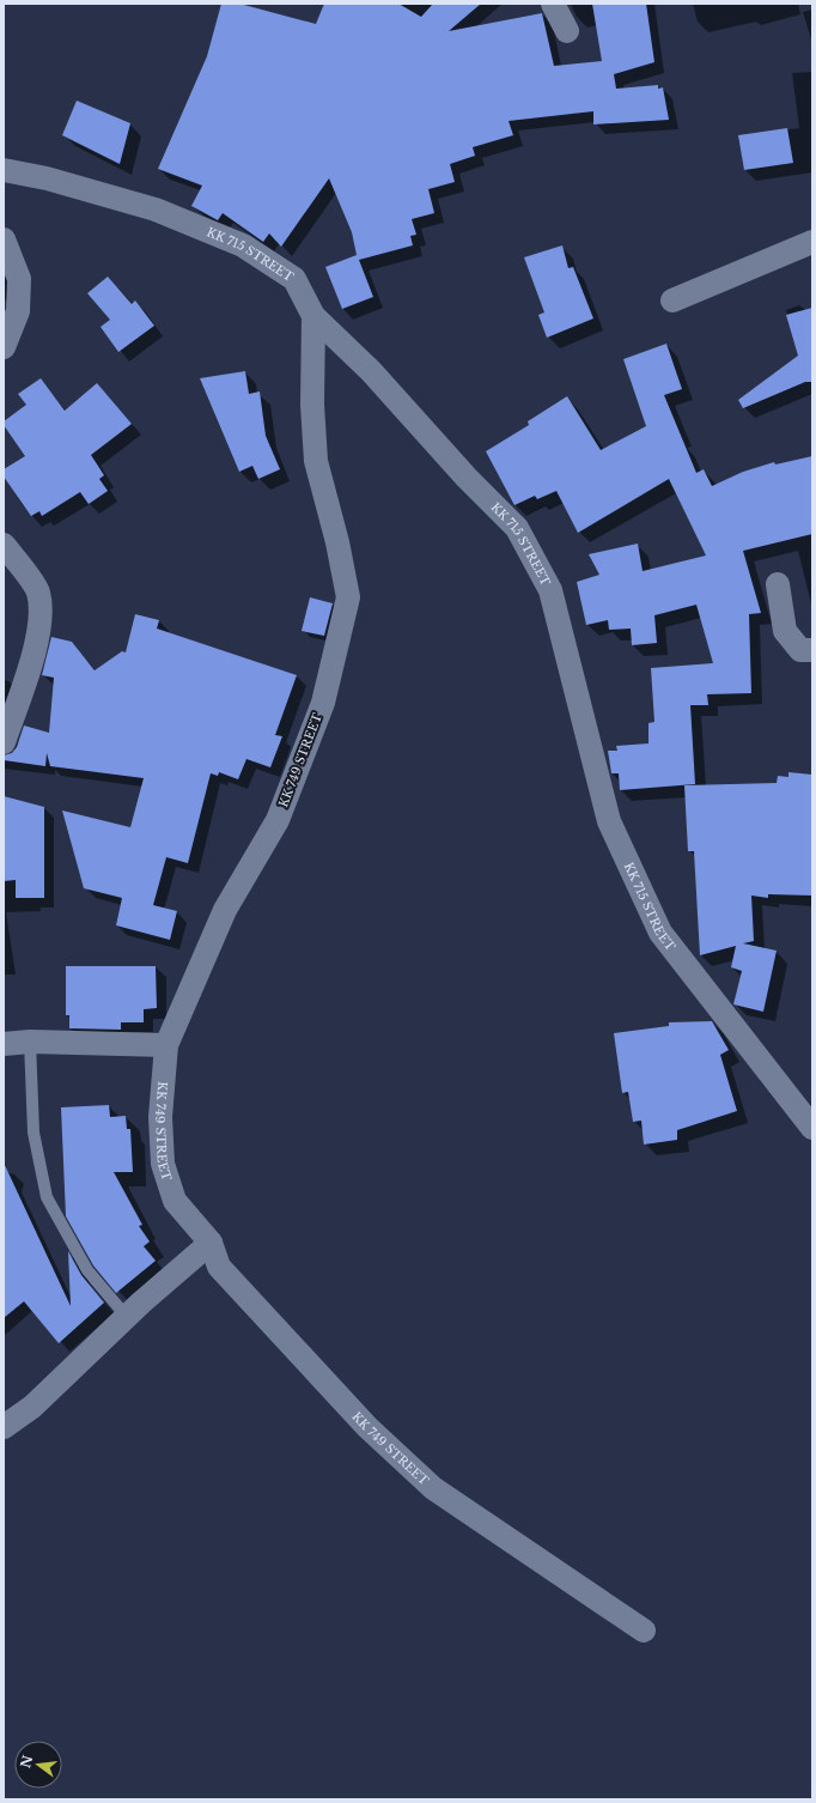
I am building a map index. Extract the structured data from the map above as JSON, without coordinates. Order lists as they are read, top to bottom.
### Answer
{
  "streets": {
    "street": ["KK 715 STREET", "KK 749 STREET"]
  },
  "crossings": [
    ["KK 715 STREET", "KK 749 STREET"]
  ],
  "north": "left"
}
